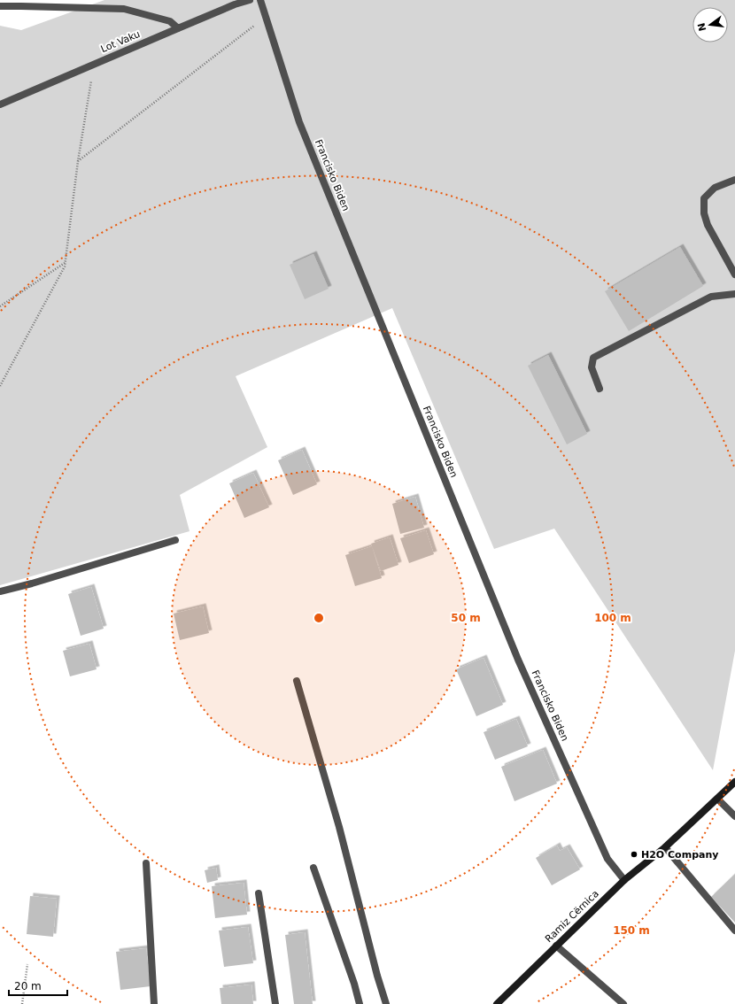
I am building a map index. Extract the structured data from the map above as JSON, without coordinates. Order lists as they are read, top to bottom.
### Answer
{
  "streets": {
    "street": ["Lot Vaku", "Francisko Biden", "Ramiz Cërnica"]
  },
  "crossings": [
    ["Francisko Biden", "Ramiz Cërnica"]
  ],
  "places": ["H2O Company"],
  "scale_bar": "20 m",
  "north": "left",
  "rings": ["50 m", "100 m", "150 m"]
}
